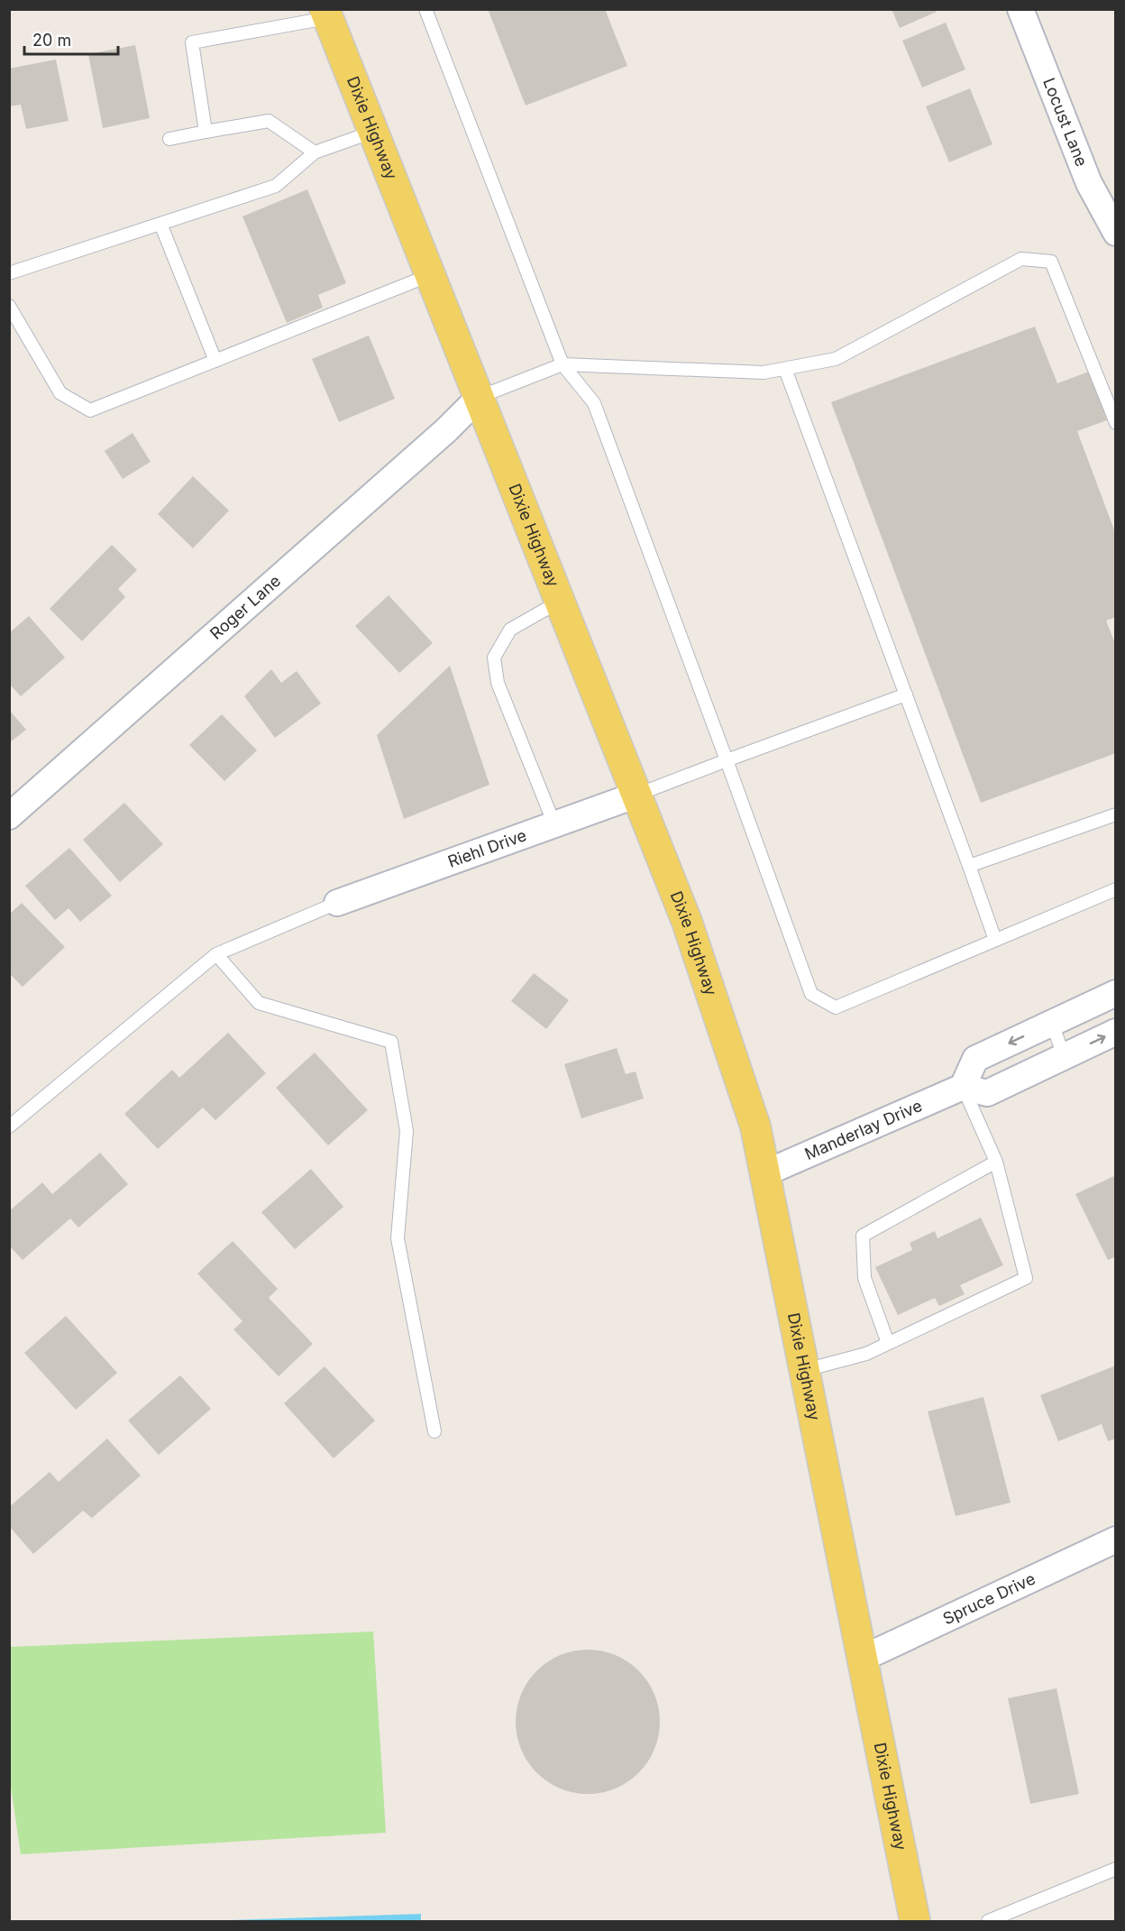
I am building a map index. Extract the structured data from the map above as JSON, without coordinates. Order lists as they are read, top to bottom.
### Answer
{
  "streets": {
    "main road": ["Dixie Highway"],
    "street": [
      "Locust Lane",
      "Roger Lane",
      "Riehl Drive",
      "Manderlay Drive",
      "Spruce Drive"
    ]
  },
  "crossings": [
    ["Dixie Highway", "Roger Lane"],
    ["Dixie Highway", "Riehl Drive"],
    ["Dixie Highway", "Manderlay Drive"],
    ["Dixie Highway", "Spruce Drive"]
  ],
  "scale_bar": "20 m"
}
